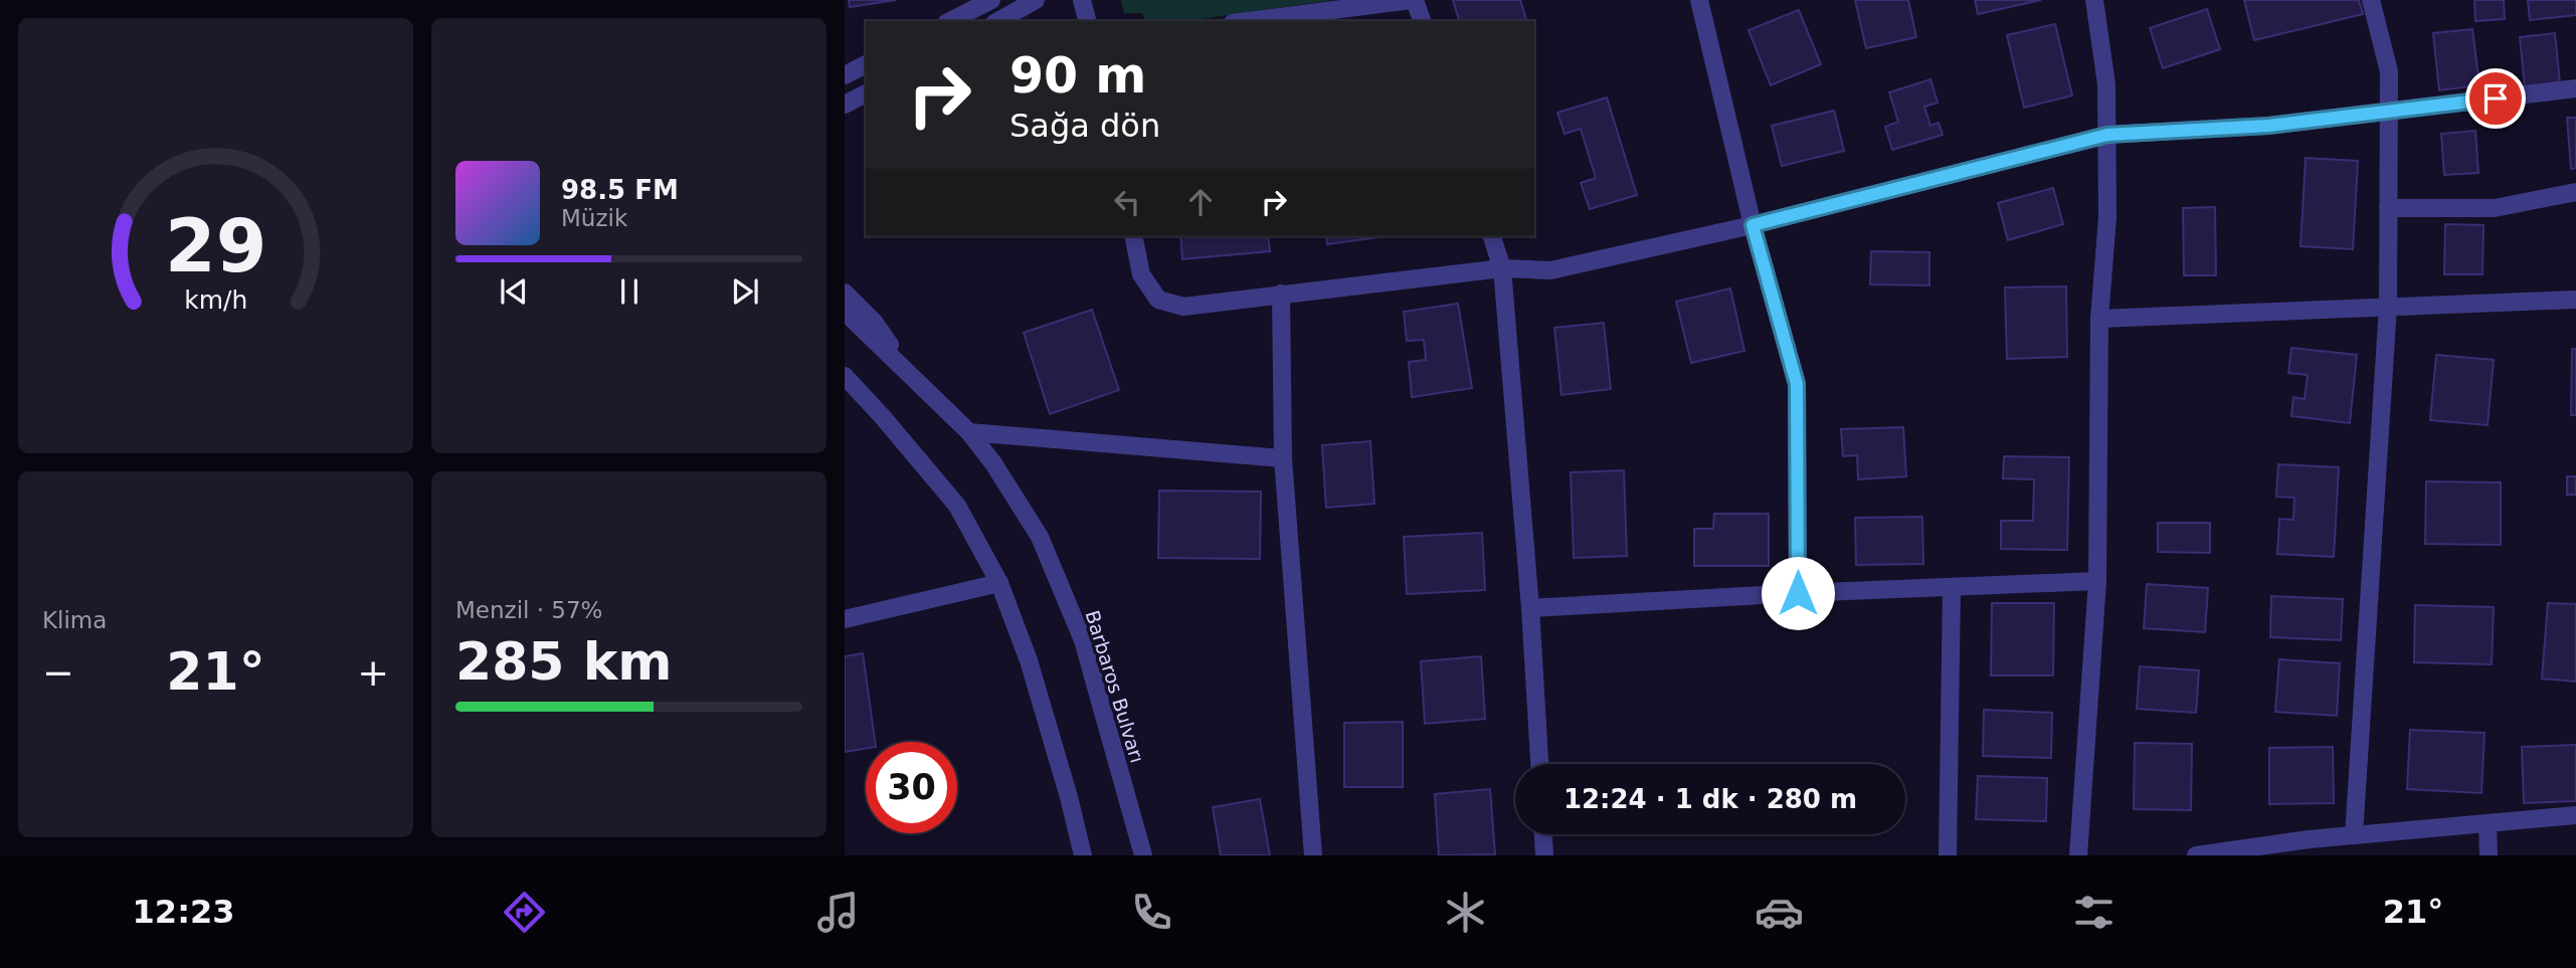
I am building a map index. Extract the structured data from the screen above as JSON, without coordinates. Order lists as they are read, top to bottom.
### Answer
{
  "streets": {
    "street": ["Barbaros Bulvarı"]
  },
  "page": {
    "turn": ["90 m", "Sağa dön"],
    "song": ["98.5 FM", "Müzik"],
    "tile": [
      "Klima",
      ["Menzil · 57%", "285 km"]
    ],
    "heat": ["−", "21°", "+"],
    "limit": "30",
    "trip": "12:24 · 1 dk · 280 m",
    "tabs": ["12:23", "21°"],
    "gauge": ["29", "km/h"]
  }
}
